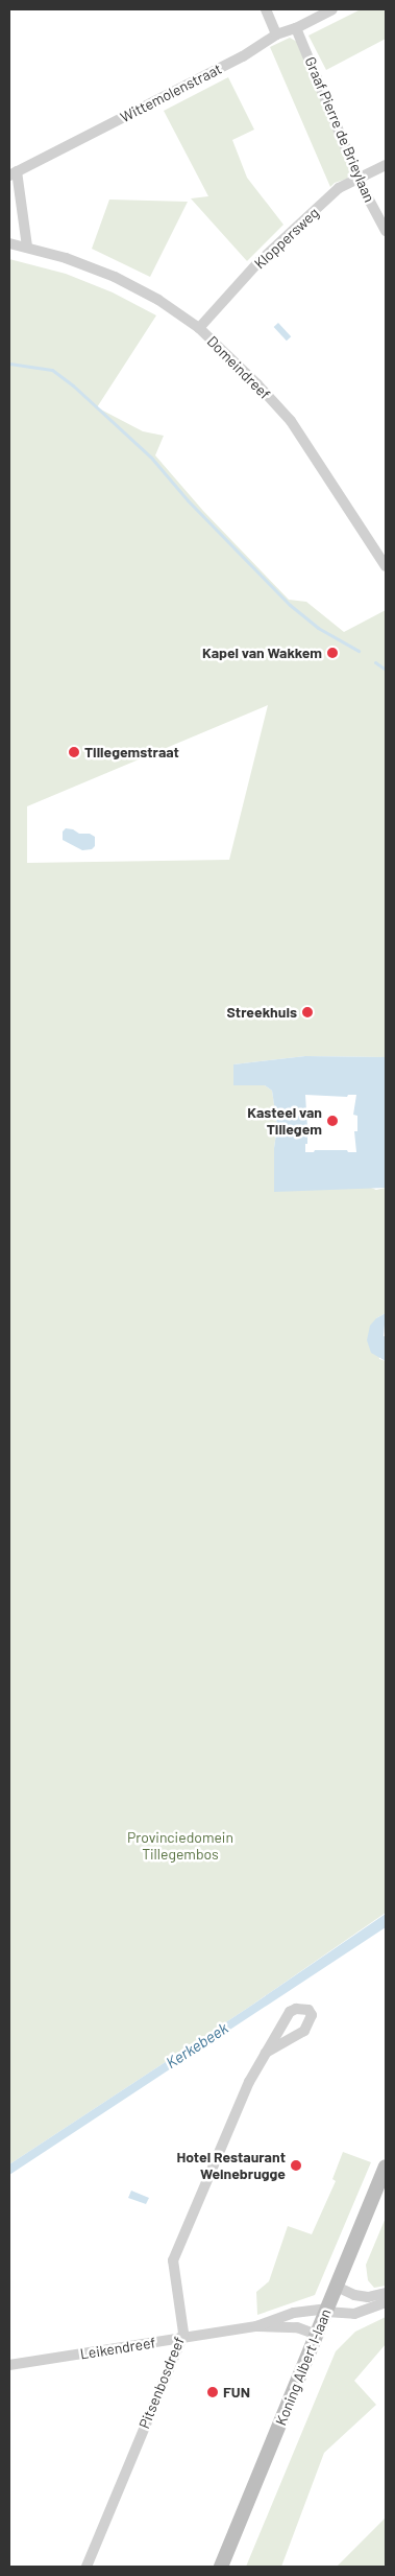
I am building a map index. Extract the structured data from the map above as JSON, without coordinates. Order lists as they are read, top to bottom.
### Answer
{
  "streets": {
    "main road": ["Koning Albert I-laan"],
    "street": [
      "Wittemolenstraat",
      "Graaf Pierre de Brieylaan",
      "Kloppersweg",
      "Domeindreef",
      "Leikendreef",
      "Pitsenbosdreef"
    ]
  },
  "crossings": [
    ["Wittemolenstraat", "Graaf Pierre de Brieylaan"],
    ["Graaf Pierre de Brieylaan", "Kloppersweg"],
    ["Kloppersweg", "Domeindreef"],
    ["Leikendreef", "Koning Albert I-laan"],
    ["Leikendreef", "Pitsenbosdreef"]
  ],
  "water": ["Kerkebeek"],
  "parks": ["Provinciedomein Tillegembos"],
  "places": [
    "Kapel van Wakkem",
    "Tillegemstraat",
    "Streekhuis",
    "Kasteel van Tillegem",
    "Hotel Restaurant Weinebrugge",
    "FUN"
  ]
}
